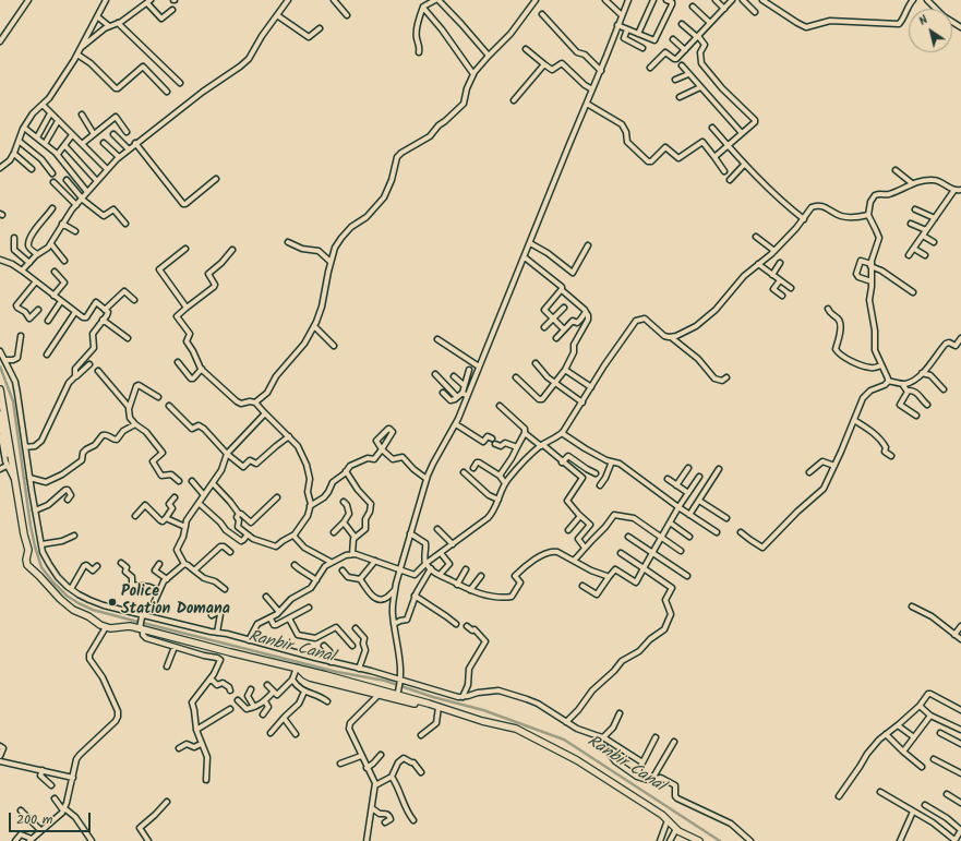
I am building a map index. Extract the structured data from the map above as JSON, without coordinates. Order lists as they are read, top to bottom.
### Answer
{
  "water": ["Ranbir Canal"],
  "places": ["Police Station Domana"],
  "scale_bar": "200 m",
  "north": "top left"
}
